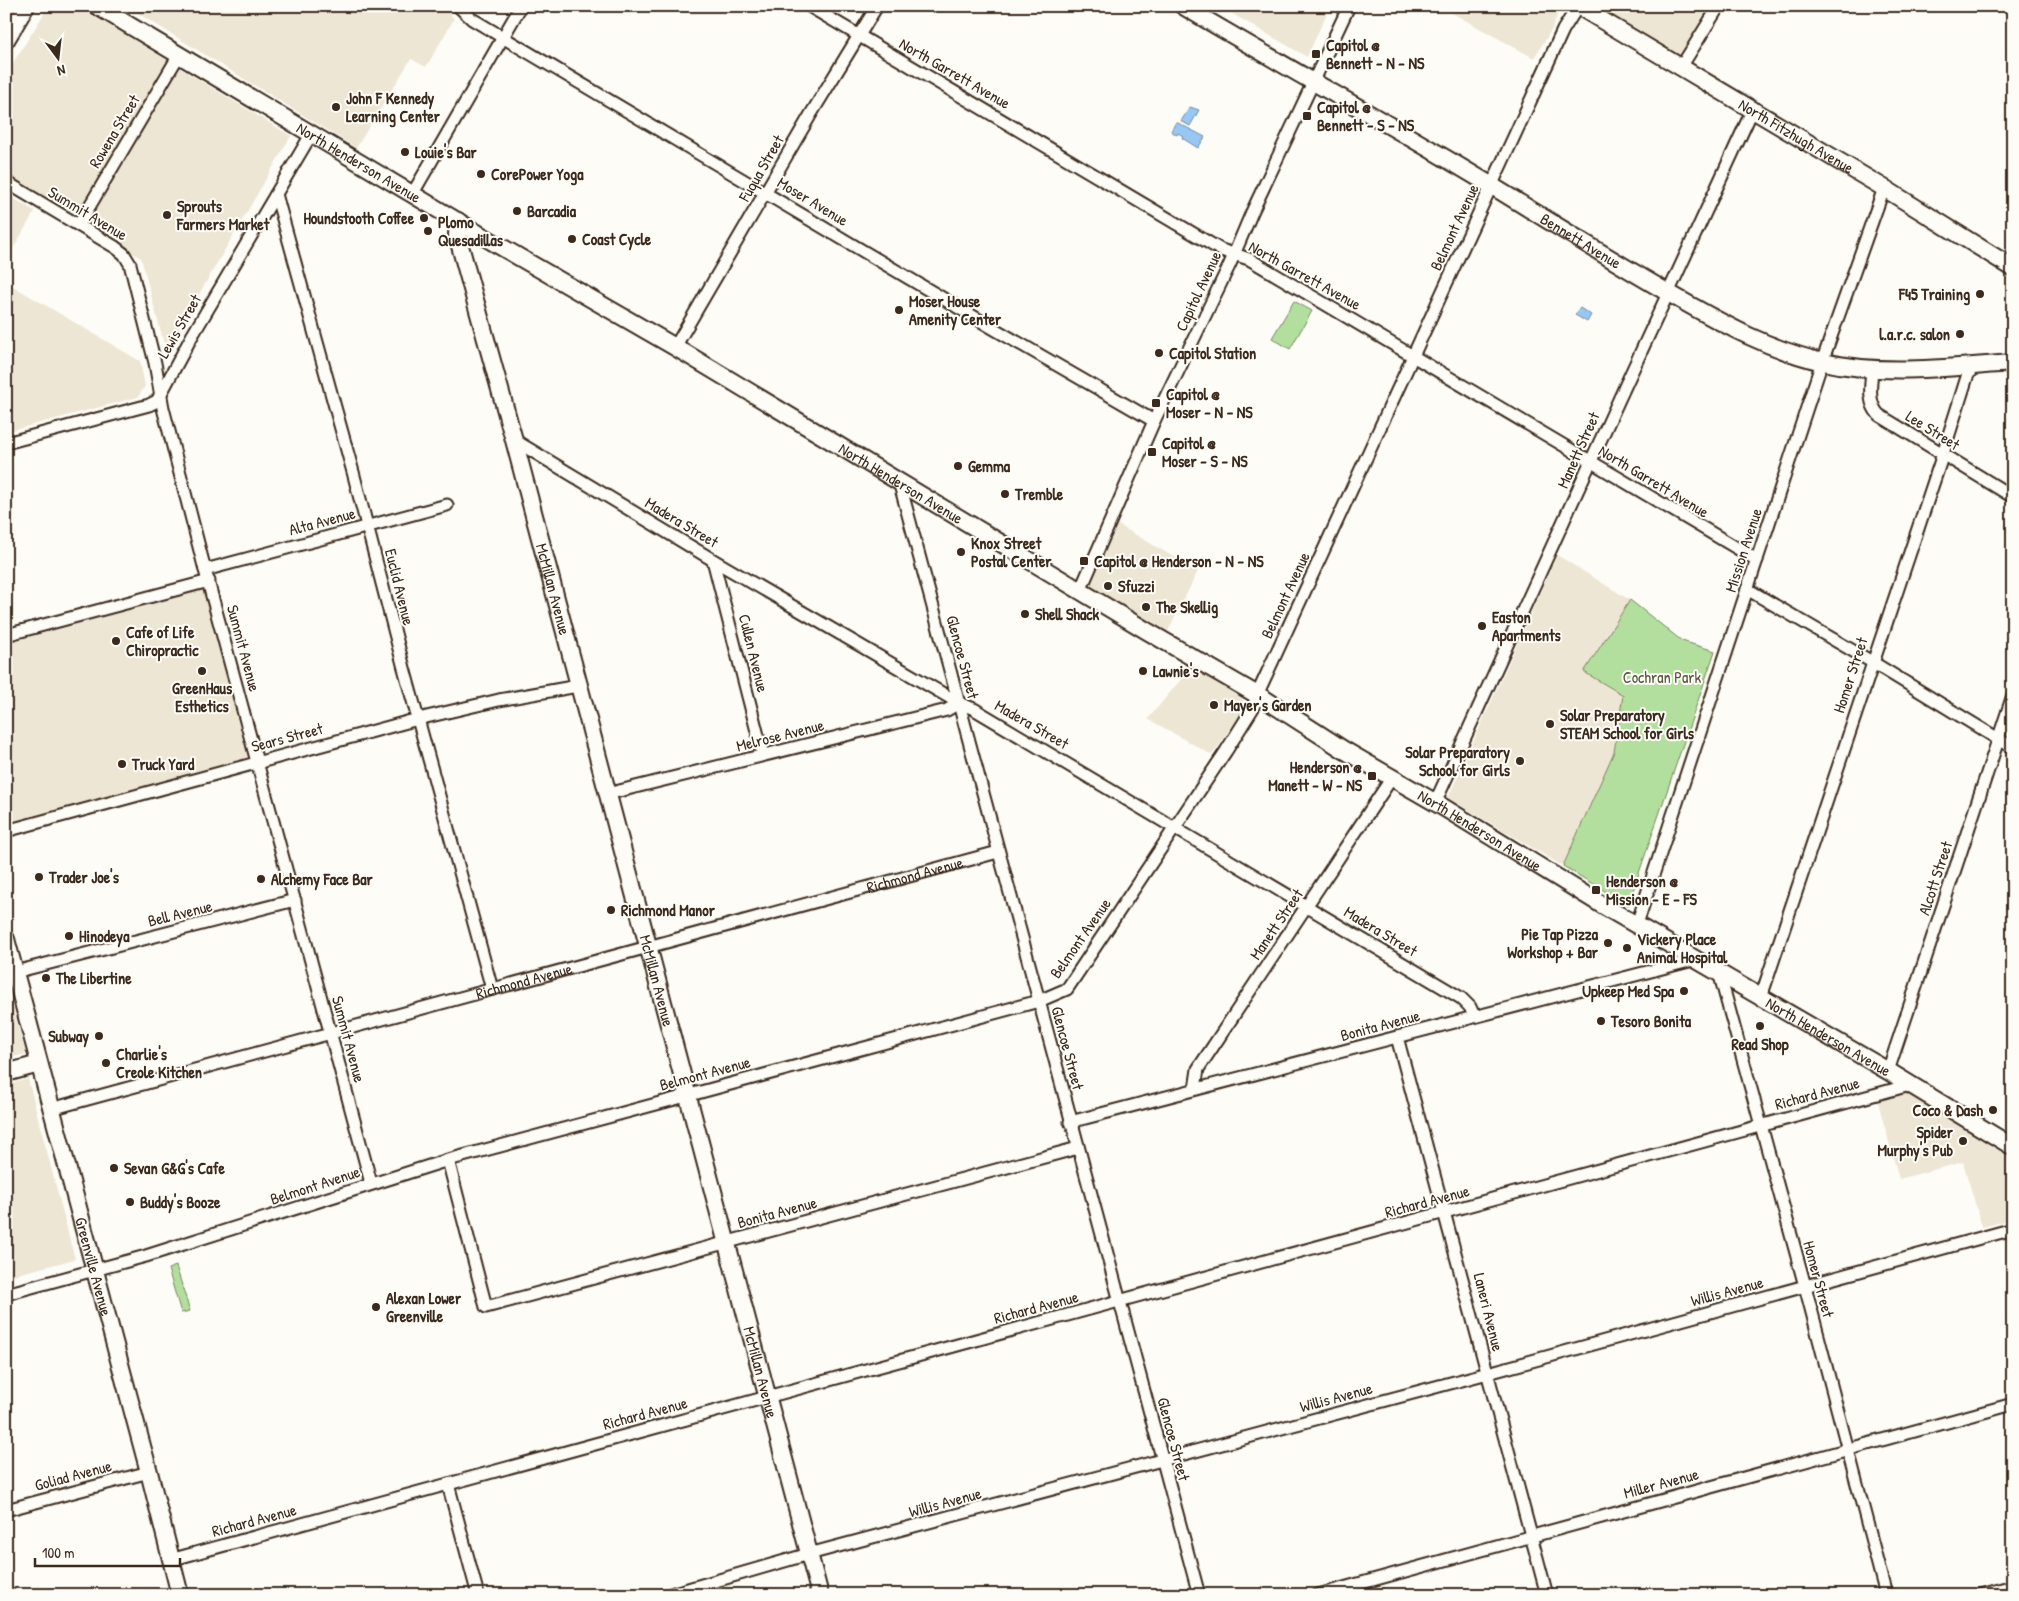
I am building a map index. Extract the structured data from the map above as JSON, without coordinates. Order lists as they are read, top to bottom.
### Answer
{
  "streets": {
    "street": [
      "North Garrett Avenue",
      "Rowena Street",
      "North Fitzhugh Avenue",
      "North Henderson Avenue",
      "Fuqua Street",
      "Moser Avenue",
      "Summit Avenue",
      "Belmont Avenue",
      "Bennett Avenue",
      "Capitol Avenue",
      "Lewis Street",
      "Lee Street",
      "Manett Street",
      "Alta Avenue",
      "Madera Street",
      "Mission Avenue",
      "Euclid Avenue",
      "McMillan Avenue",
      "Cullen Avenue",
      "Glencoe Street",
      "Homer Street",
      "Melrose Avenue",
      "Sears Street",
      "Richmond Avenue",
      "Alcott Street",
      "Bell Avenue",
      "Bonita Avenue",
      "Richard Avenue",
      "Greenville Avenue",
      "Willis Avenue",
      "Laneri Avenue",
      "Goliad Avenue",
      "Miller Avenue"
    ]
  },
  "crossings": [
    ["North Garrett Avenue", "Fuqua Street"],
    ["North Garrett Avenue", "Belmont Avenue"],
    ["North Garrett Avenue", "Capitol Avenue"],
    ["North Garrett Avenue", "Manett Street"],
    ["North Garrett Avenue", "Mission Avenue"],
    ["Rowena Street", "North Henderson Avenue"],
    ["Rowena Street", "Summit Avenue"],
    ["North Fitzhugh Avenue", "Belmont Avenue"],
    ["North Fitzhugh Avenue", "Manett Street"],
    ["North Fitzhugh Avenue", "Mission Avenue"],
    ["North Henderson Avenue", "Fuqua Street"],
    ["North Henderson Avenue", "Belmont Avenue"],
    ["North Henderson Avenue", "Capitol Avenue"],
    ["North Henderson Avenue", "Lewis Street"],
    ["North Henderson Avenue", "Manett Street"],
    ["North Henderson Avenue", "Mission Avenue"],
    ["North Henderson Avenue", "McMillan Avenue"],
    ["North Henderson Avenue", "Glencoe Street"],
    ["North Henderson Avenue", "Homer Street"],
    ["North Henderson Avenue", "Alcott Street"],
    ["North Henderson Avenue", "Bonita Avenue"],
    ["North Henderson Avenue", "Richard Avenue"],
    ["Fuqua Street", "Moser Avenue"],
    ["Moser Avenue", "Capitol Avenue"],
    ["Summit Avenue", "Belmont Avenue"],
    ["Summit Avenue", "Lewis Street"],
    ["Summit Avenue", "Alta Avenue"],
    ["Summit Avenue", "Sears Street"],
    ["Summit Avenue", "Richmond Avenue"],
    ["Summit Avenue", "Bell Avenue"],
    ["Belmont Avenue", "Bennett Avenue"],
    ["Belmont Avenue", "Madera Street"],
    ["Belmont Avenue", "McMillan Avenue"],
    ["Belmont Avenue", "Glencoe Street"],
    ["Belmont Avenue", "Bonita Avenue"],
    ["Belmont Avenue", "Greenville Avenue"],
    ["Bennett Avenue", "Capitol Avenue"],
    ["Bennett Avenue", "Lee Street"],
    ["Bennett Avenue", "Manett Street"],
    ["Bennett Avenue", "Mission Avenue"],
    ["Bennett Avenue", "Homer Street"],
    ["Lewis Street", "Euclid Avenue"],
    ["Lee Street", "Homer Street"],
    ["Manett Street", "Madera Street"],
    ["Manett Street", "Bonita Avenue"],
    ["Alta Avenue", "Euclid Avenue"],
    ["Madera Street", "McMillan Avenue"],
    ["Madera Street", "Cullen Avenue"],
    ["Madera Street", "Glencoe Street"],
    ["Madera Street", "Melrose Avenue"],
    ["Madera Street", "Bonita Avenue"],
    ["Euclid Avenue", "Sears Street"],
    ["Euclid Avenue", "Richmond Avenue"],
    ["McMillan Avenue", "Melrose Avenue"],
    ["McMillan Avenue", "Sears Street"],
    ["McMillan Avenue", "Richmond Avenue"],
    ["McMillan Avenue", "Bonita Avenue"],
    ["McMillan Avenue", "Richard Avenue"],
    ["McMillan Avenue", "Willis Avenue"],
    ["Cullen Avenue", "Melrose Avenue"],
    ["Glencoe Street", "Melrose Avenue"],
    ["Glencoe Street", "Richmond Avenue"],
    ["Glencoe Street", "Bonita Avenue"],
    ["Glencoe Street", "Richard Avenue"],
    ["Glencoe Street", "Willis Avenue"],
    ["Homer Street", "Richard Avenue"],
    ["Homer Street", "Willis Avenue"],
    ["Homer Street", "Miller Avenue"],
    ["Richmond Avenue", "Greenville Avenue"],
    ["Bell Avenue", "Greenville Avenue"],
    ["Bonita Avenue", "Laneri Avenue"],
    ["Richard Avenue", "Greenville Avenue"],
    ["Richard Avenue", "Laneri Avenue"],
    ["Greenville Avenue", "Goliad Avenue"],
    ["Willis Avenue", "Laneri Avenue"],
    ["Laneri Avenue", "Miller Avenue"]
  ],
  "parks": ["Cochran Park"],
  "places": {
    "transit": [
      "Capitol @ Bennett - N - NS",
      "Capitol @ Bennett - S - NS",
      "Capitol @ Moser - N - NS",
      "Capitol @ Moser - S - NS",
      "Capitol @ Henderson - N - NS",
      "Henderson @ Manett - W - NS",
      "Henderson @ Mission - E - FS"
    ],
    "other": [
      "John F Kennedy Learning Center",
      "Louie's Bar",
      "CorePower Yoga",
      "Barcadia",
      "Sprouts Farmers Market",
      "Houndstooth Coffee",
      "Plomo Quesadillas",
      "Coast Cycle",
      "F45 Training",
      "Moser House Amenity Center",
      "l.a.r.c. salon",
      "Capitol Station",
      "Gemma",
      "Tremble",
      "Knox Street Postal Center",
      "Sfuzzi",
      "The Skellig",
      "Shell Shack",
      "Easton Apartments",
      "Cafe of Life Chiropractic",
      "GreenHaus Esthetics",
      "Lawnie's",
      "Mayer's Garden",
      "Solar Preparatory STEAM School for Girls",
      "Solar Preparatory School for Girls",
      "Truck Yard",
      "Trader Joe's",
      "Alchemy Face Bar",
      "Richmond Manor",
      "Hinodeya",
      "Pie Tap Pizza Workshop + Bar",
      "Vickery Place Animal Hospital",
      "The Libertine",
      "Upkeep Med Spa",
      "Tesoro Bonita",
      "Read Shop",
      "Subway",
      "Charlie's Creole Kitchen",
      "Coco & Dash",
      "Spider Murphy's Pub",
      "Sevan G&G's Cafe",
      "Buddy's Booze",
      "Alexan Lower Greenville"
    ]
  },
  "scale_bar": "100 m",
  "north": "bottom"
}
